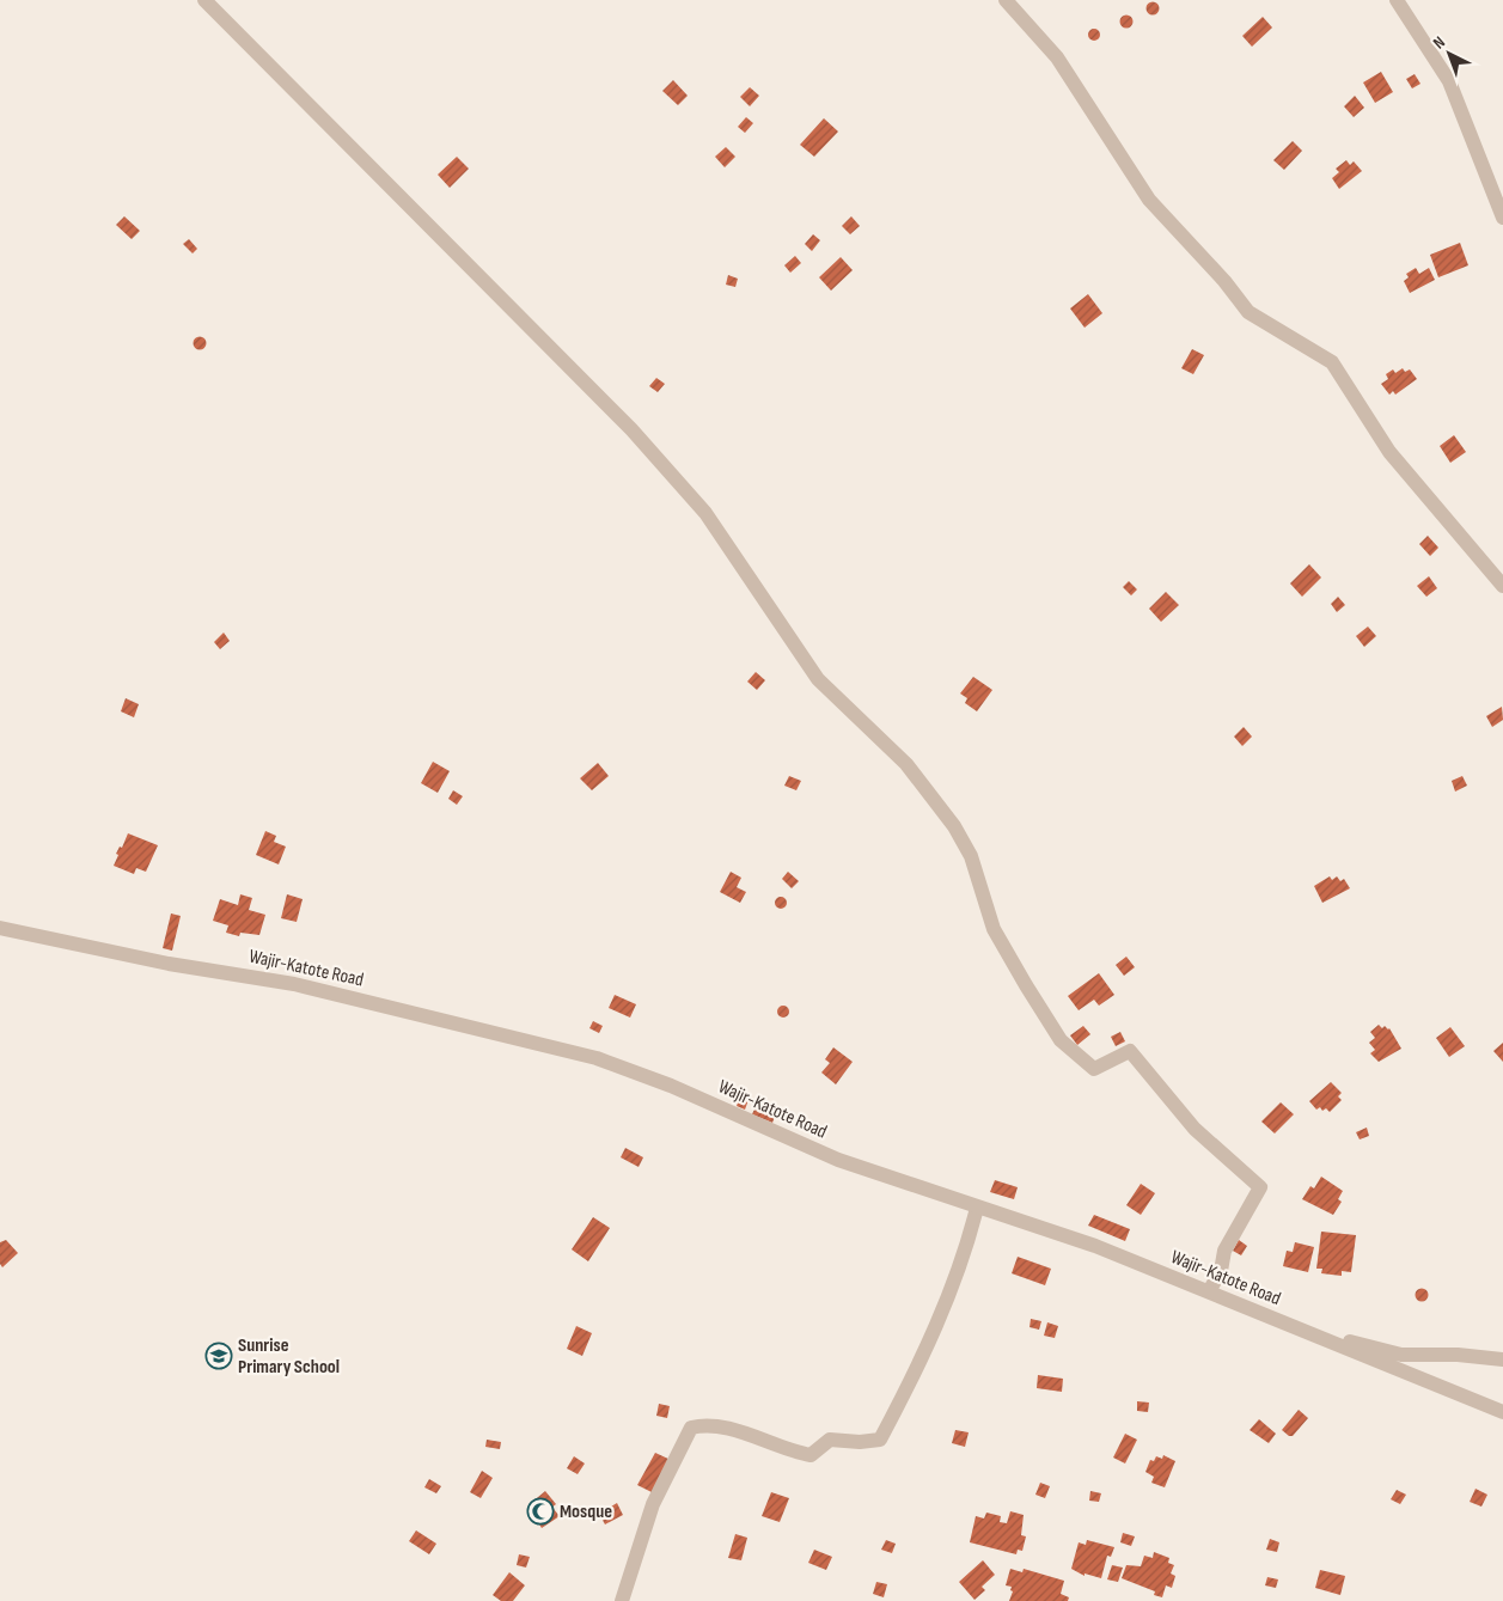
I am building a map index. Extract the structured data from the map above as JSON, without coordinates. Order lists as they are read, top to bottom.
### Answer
{
  "streets": {
    "street": ["Wajir-Katote Road"]
  },
  "places": {
    "school or university": ["Sunrise Primary School"],
    "mosque": ["Mosque"]
  },
  "north": "top left"
}
